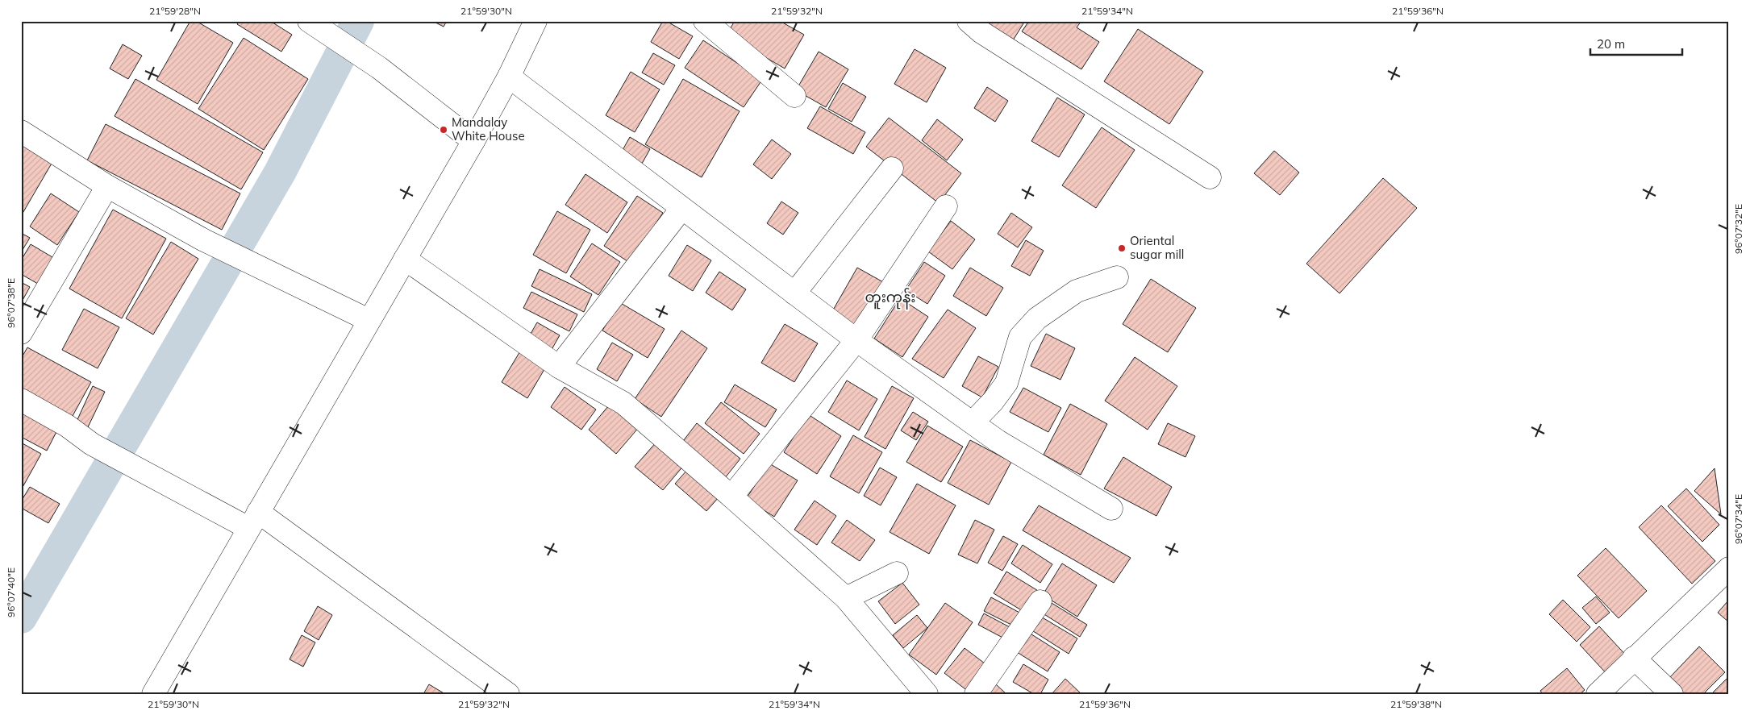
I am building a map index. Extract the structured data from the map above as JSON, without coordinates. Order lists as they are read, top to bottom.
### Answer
{
  "districts": ["တူးကုန်း"],
  "places": ["Mandalay White House", "Oriental sugar mill"],
  "scale_bar": "20 m",
  "coordinates": [
    "21°59'28\"N",
    "21°59'30\"N",
    "21°59'32\"N",
    "21°59'34\"N",
    "21°59'36\"N",
    "96°07'32\"E",
    "96°07'38\"E",
    "96°07'34\"E",
    "96°07'40\"E",
    "21°59'38\"N"
  ]
}
